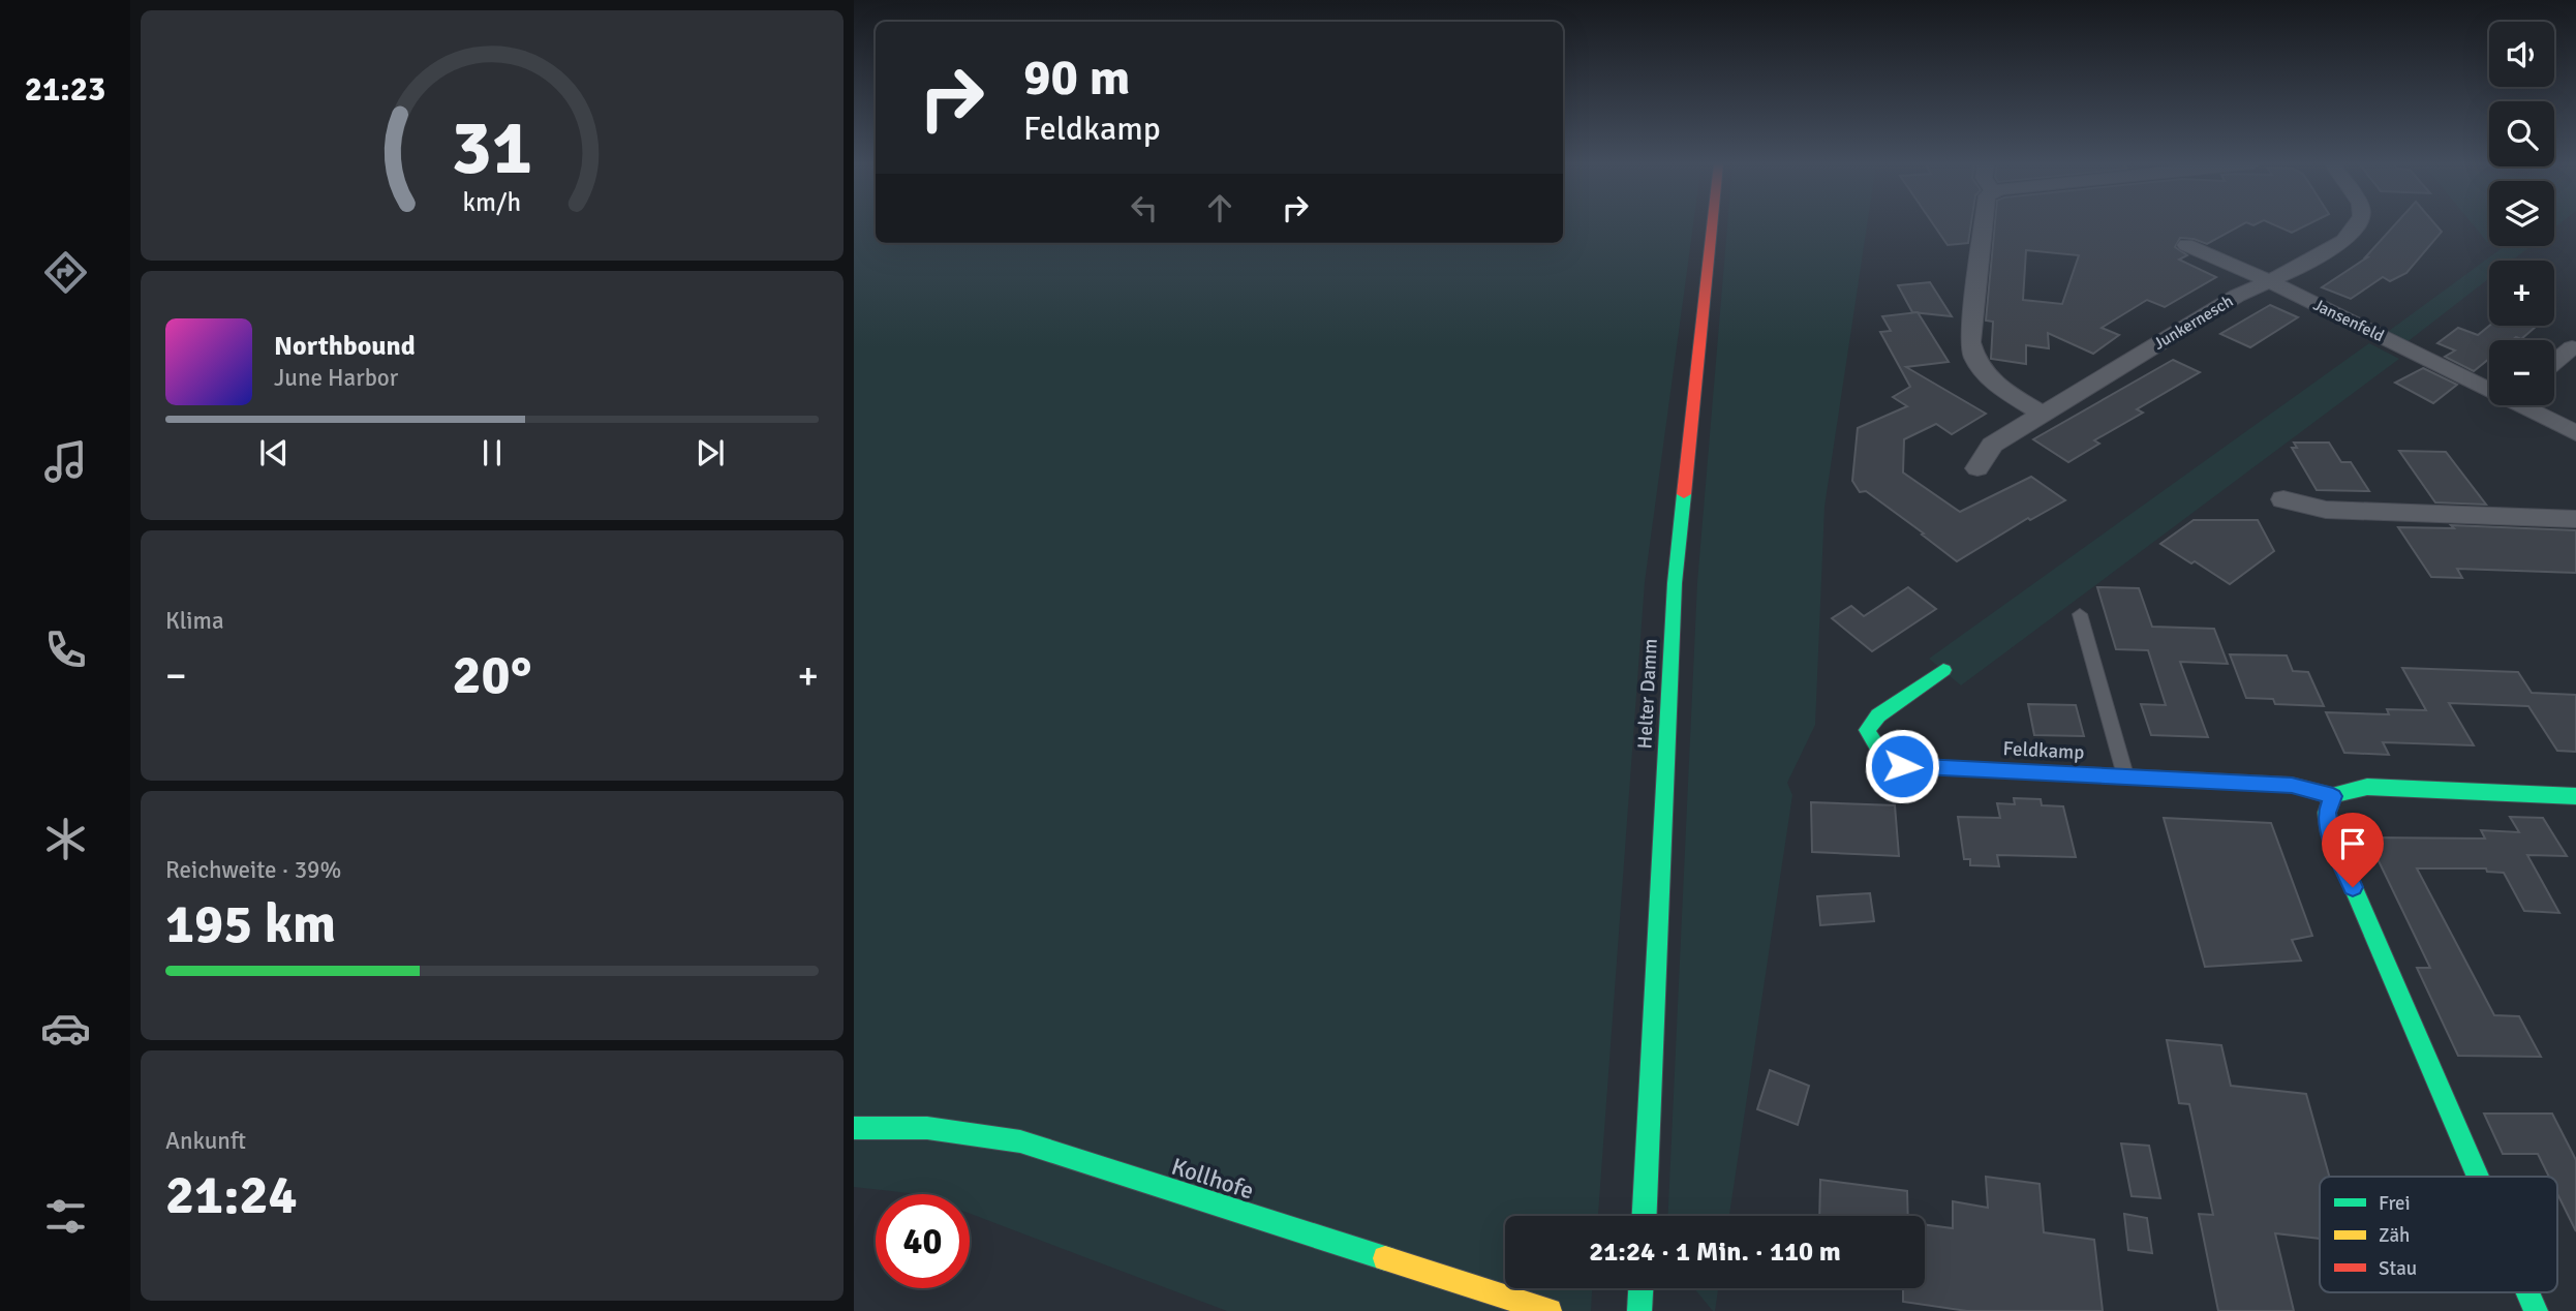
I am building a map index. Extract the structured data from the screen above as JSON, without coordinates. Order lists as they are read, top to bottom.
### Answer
{
  "streets": {
    "street": [
      "Jansenfeld",
      "Junkernesch",
      "Helter Damm",
      "Feldkamp",
      "Kollhofe"
    ]
  },
  "crossings": [
    ["Jansenfeld", "Junkernesch"]
  ],
  "legend": ["Frei", "Zäh", "Stau"],
  "page": {
    "tabs": "21:23",
    "map_buttons": ["+", "−"],
    "turn": ["90 m", "Feldkamp"],
    "song": ["Northbound", "June Harbor"],
    "tile": [
      "Klima",
      ["Reichweite · 39%", "195 km"],
      ["Ankunft", "21:24"]
    ],
    "heat": ["−", "20°", "+"],
    "limit": "40",
    "trip": "21:24 · 1 Min. · 110 m",
    "gauge": ["31", "km/h"]
  }
}
